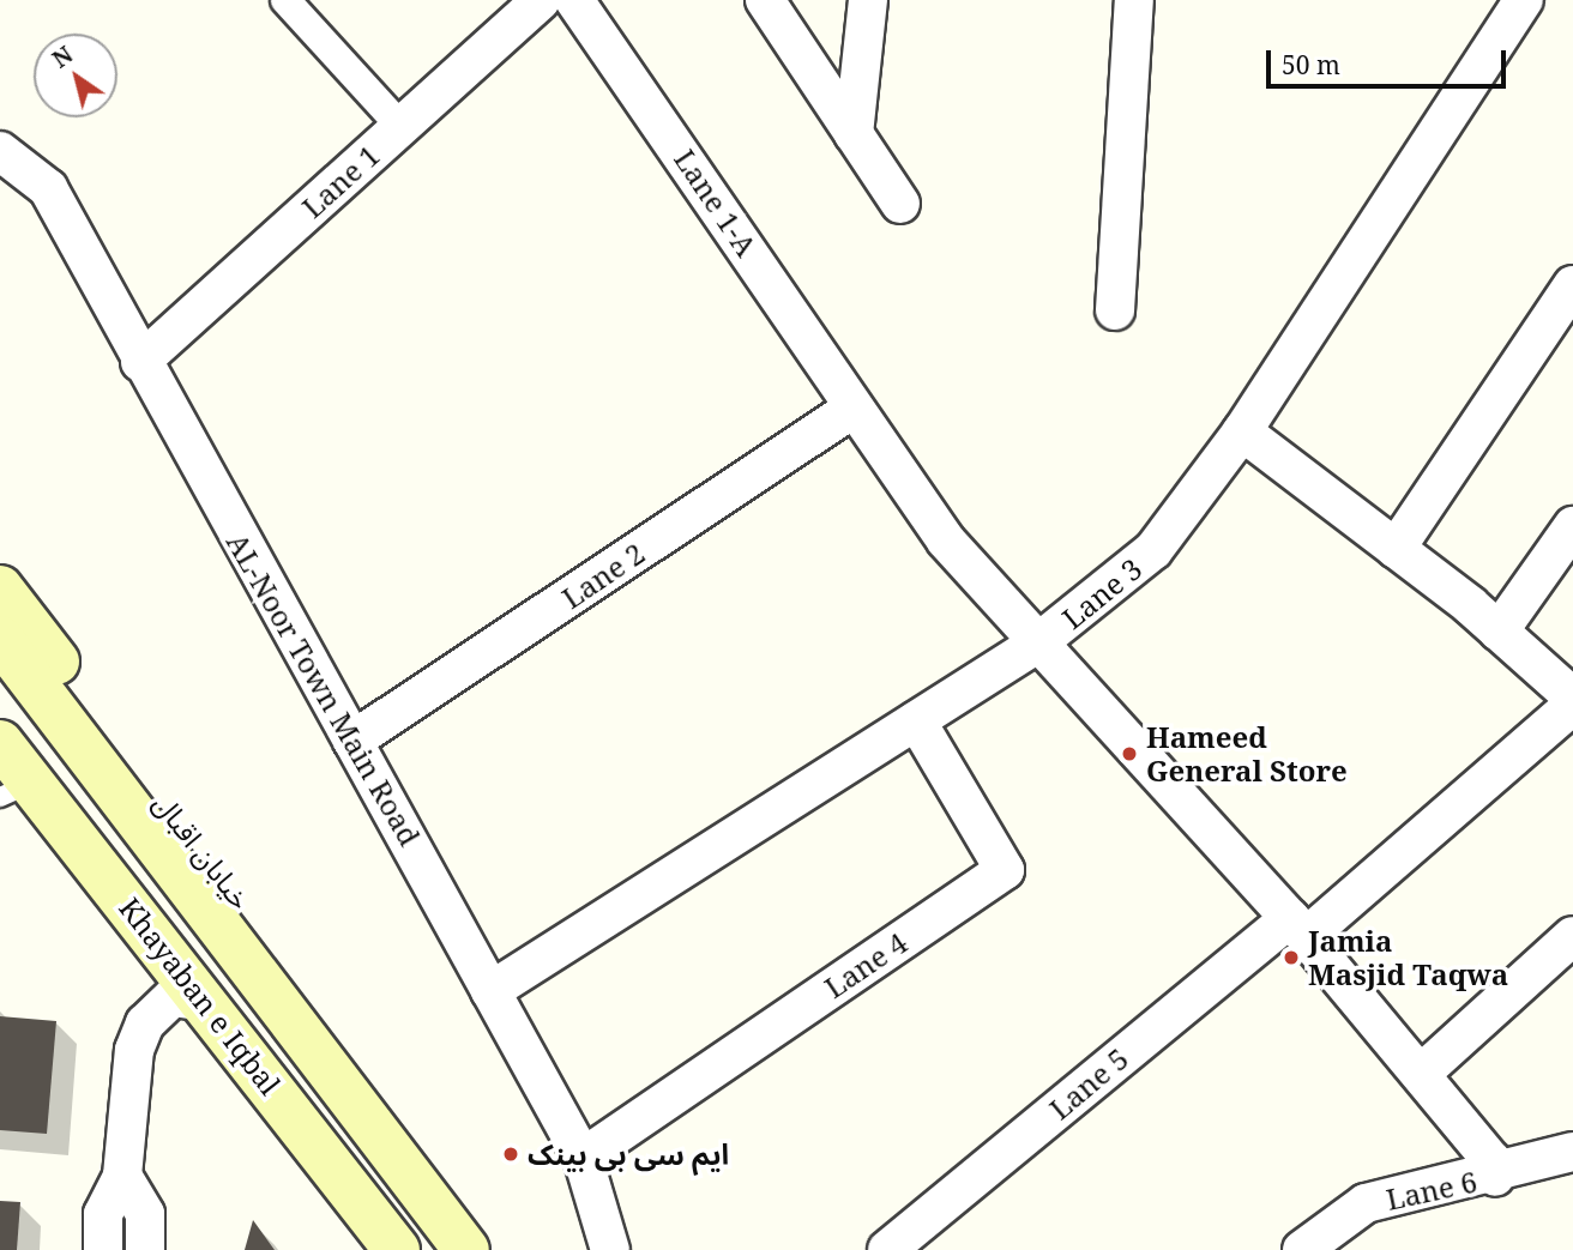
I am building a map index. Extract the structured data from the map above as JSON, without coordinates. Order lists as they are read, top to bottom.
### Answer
{
  "streets": {
    "main road": ["خیابان اقبال", "Khayaban e Iqbal"],
    "street": [
      "Lane 1",
      "Lane 1-A",
      "Lane 2",
      "Lane 3",
      "AL-Noor Town Main Road",
      "Lane 4",
      "Lane 5",
      "Lane 6"
    ]
  },
  "crossings": [
    ["Lane 1", "AL-Noor Town Main Road"],
    ["Lane 1-A", "Lane 2"],
    ["Lane 1-A", "Lane 3"],
    ["Lane 1-A", "Lane 5"],
    ["Lane 1-A", "Lane 6"],
    ["Lane 2", "AL-Noor Town Main Road"],
    ["Lane 3", "AL-Noor Town Main Road"],
    ["Lane 3", "Lane 4"],
    ["AL-Noor Town Main Road", "Lane 4"]
  ],
  "places": ["Hameed General Store", "Jamia Masjid Taqwa", "ایم سی بی بینک"],
  "scale_bar": "50 m",
  "north": "top left"
}
